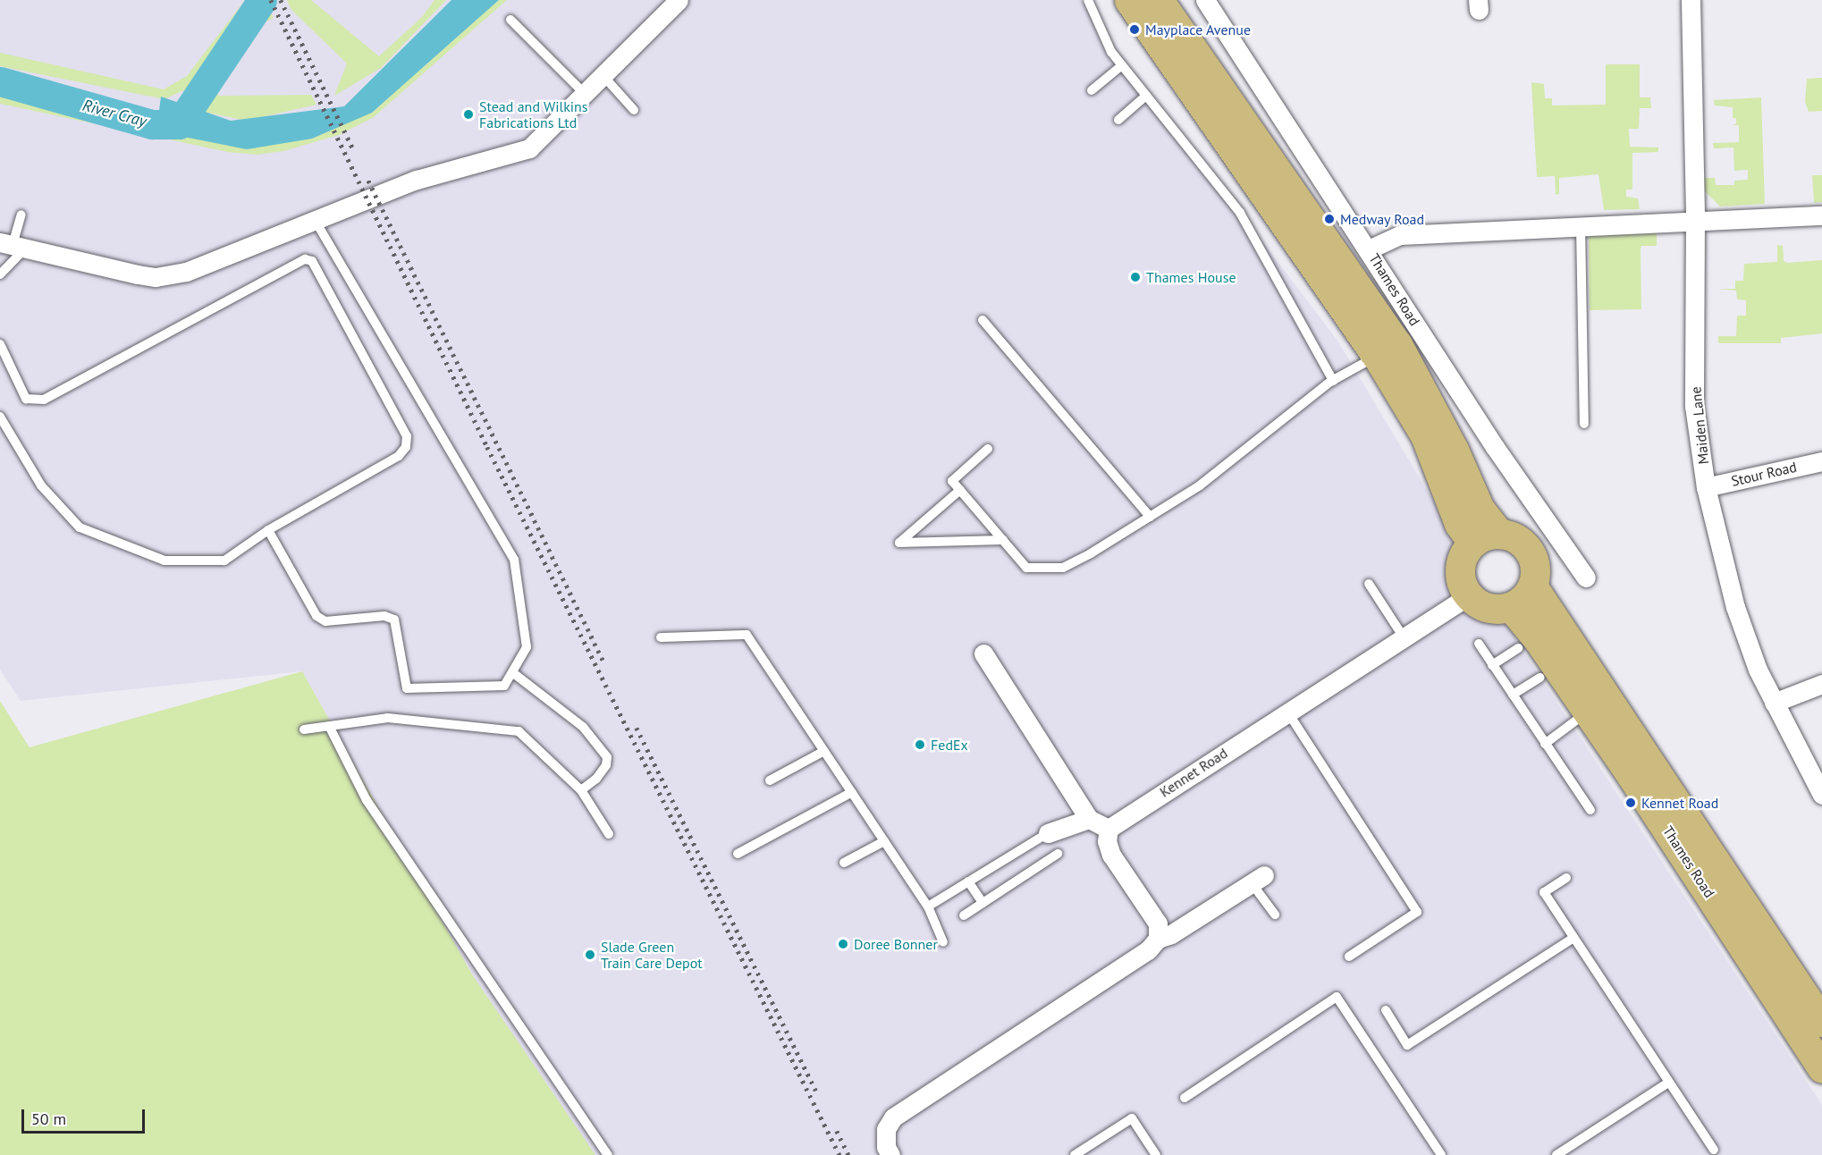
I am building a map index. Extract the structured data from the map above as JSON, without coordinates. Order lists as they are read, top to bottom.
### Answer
{
  "streets": {
    "main road": ["Thames Road"],
    "street": ["Maiden Lane", "Stour Road", "Kennet Road"]
  },
  "crossings": [
    ["Thames Road", "Kennet Road"],
    ["Maiden Lane", "Stour Road"]
  ],
  "water": ["River Cray"],
  "places": [
    "Mayplace Avenue",
    "Stead and Wilkins Fabrications Ltd",
    "Medway Road",
    "Thames House",
    "FedEx",
    "Kennet Road",
    "Doree Bonner",
    "Slade Green Train Care Depot"
  ],
  "scale_bar": "50 m"
}
